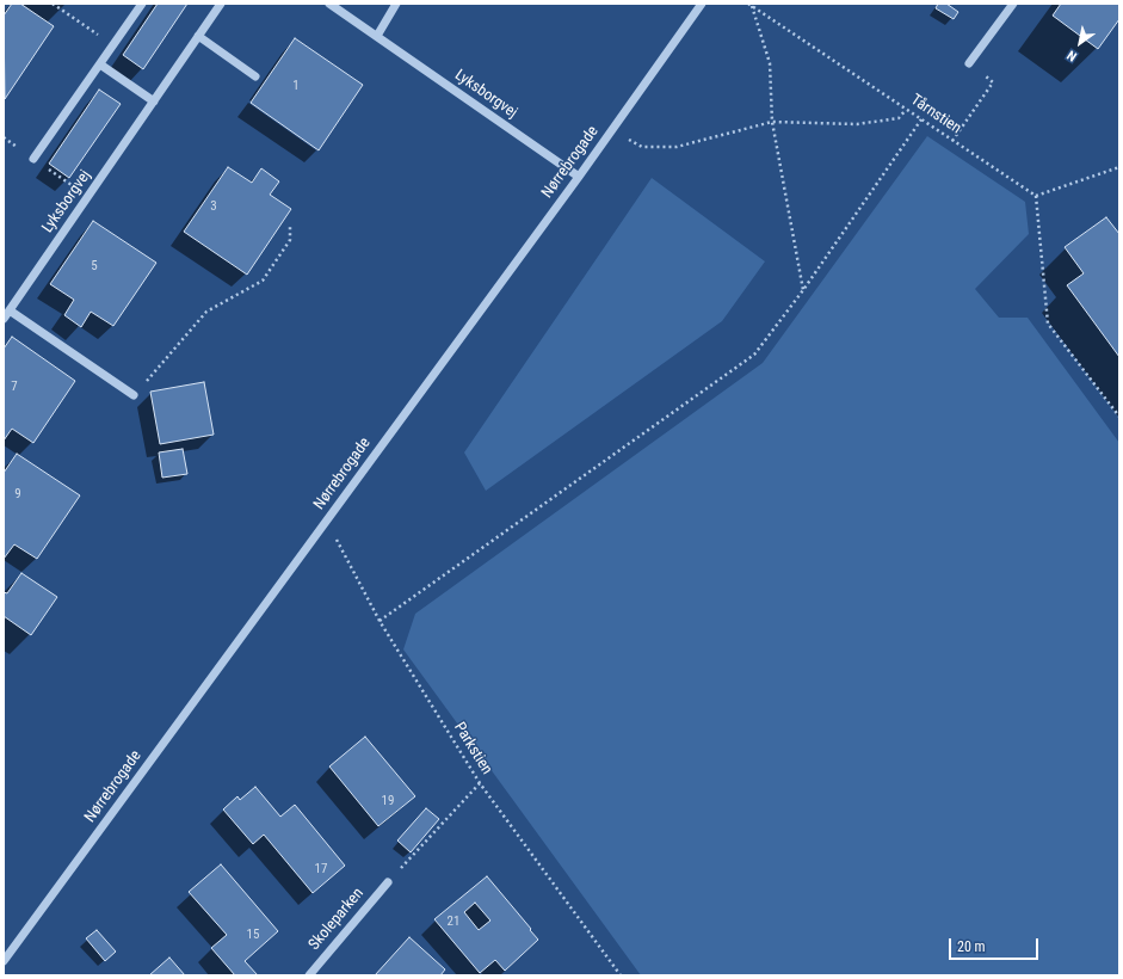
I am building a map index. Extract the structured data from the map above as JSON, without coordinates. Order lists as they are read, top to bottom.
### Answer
{
  "streets": {
    "street": ["Lyksborgvej", "Nørrebrogade", "Skoleparken"],
    "path": ["Tårnstien", "Parkstien"]
  },
  "crossings": [
    ["Lyksborgvej", "Nørrebrogade"],
    ["Nørrebrogade", "Parkstien"]
  ],
  "house_numbers": [
    "1",
    "3",
    "5",
    "7",
    "9",
    "19",
    "17",
    "21",
    "15"
  ],
  "scale_bar": "20 m",
  "north": "bottom left"
}
